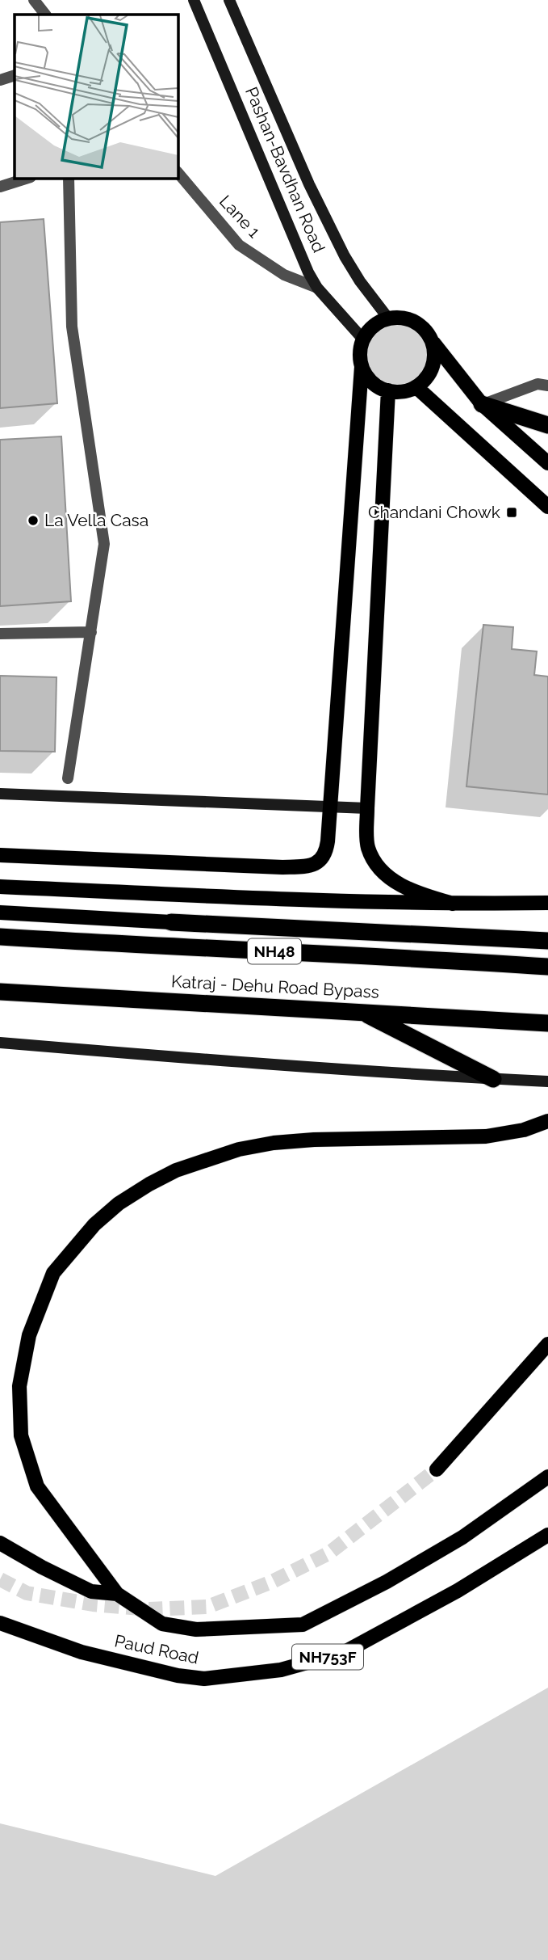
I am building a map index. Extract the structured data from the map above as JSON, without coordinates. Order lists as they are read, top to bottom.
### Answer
{
  "streets": {
    "highway": ["NH48", "Katraj - Dehu Road Bypass"],
    "main road": ["Paud Road", "NH753F"],
    "street": ["Pashan-Bavdhan Road", "Lane 1"]
  },
  "crossings": [
    ["Pashan-Bavdhan Road", "Lane 1"]
  ],
  "places": {
    "transit": ["Chandani Chowk"],
    "other": ["La Vella Casa"]
  }
}
